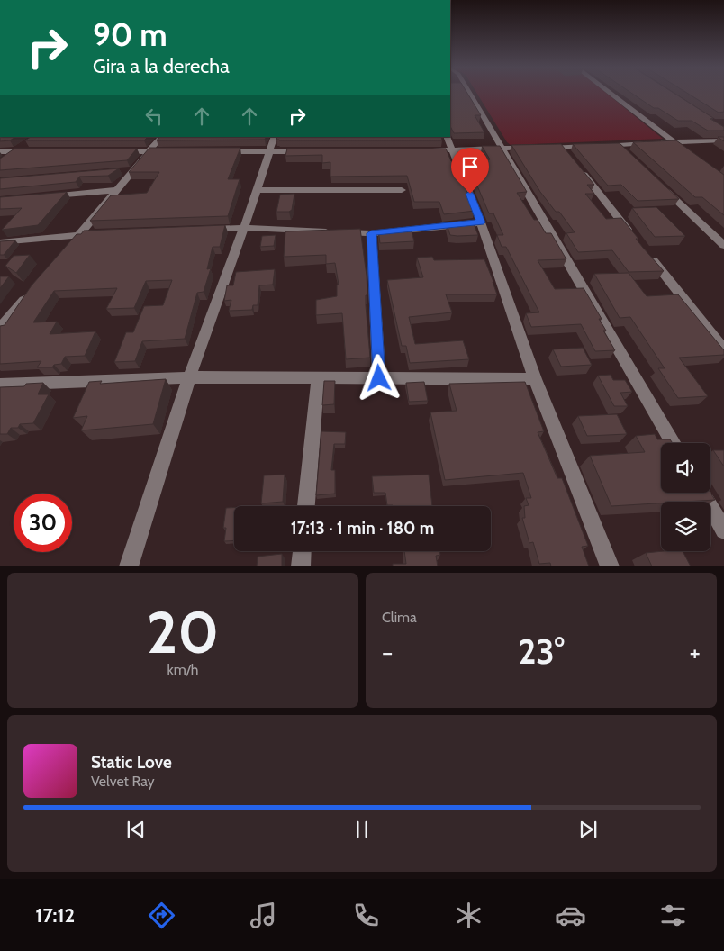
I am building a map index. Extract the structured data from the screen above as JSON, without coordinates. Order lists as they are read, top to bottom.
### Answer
{
  "page": {
    "turn": ["90 m", "Gira a la derecha"],
    "limit": "30",
    "trip": "17:13 · 1 min · 180 m",
    "tile": [
      ["20", "km/h"],
      "Clima"
    ],
    "heat": ["−", "23°", "+"],
    "song": ["Static Love", "Velvet Ray"],
    "tabs": "17:12"
  }
}
